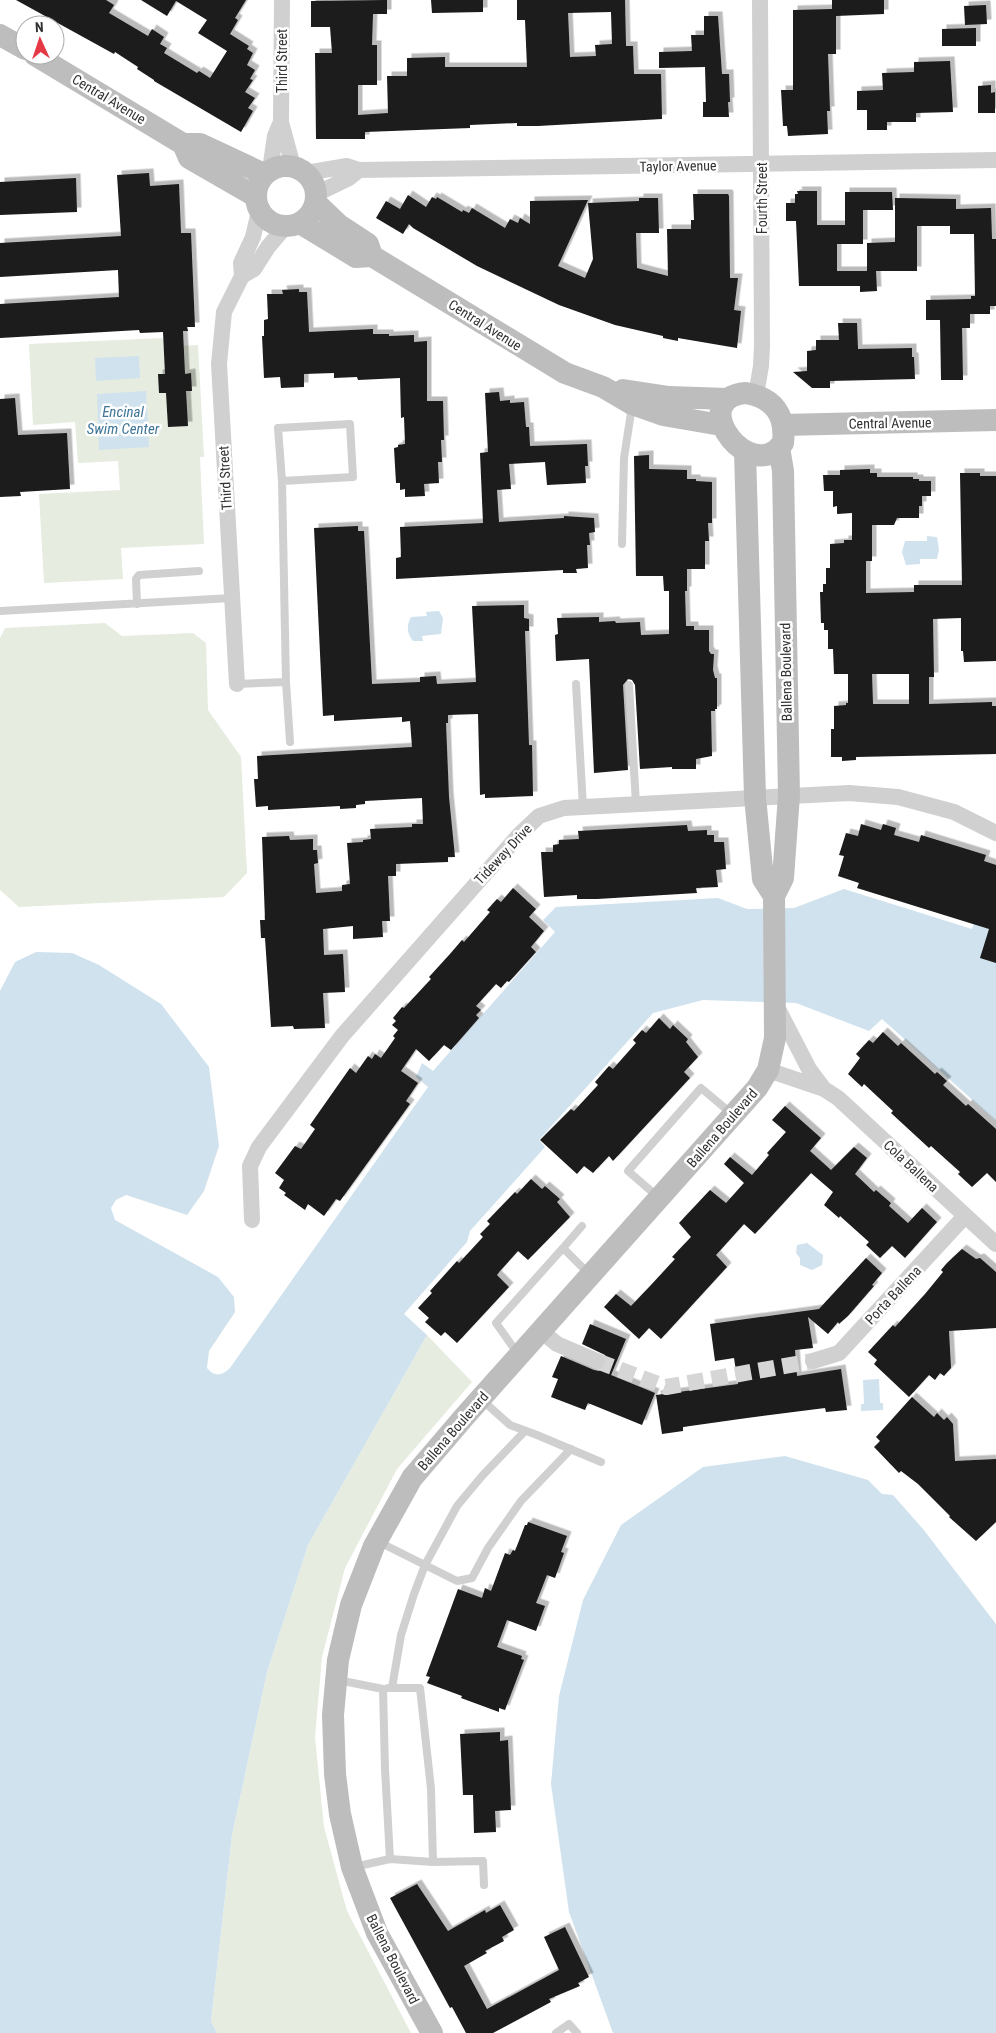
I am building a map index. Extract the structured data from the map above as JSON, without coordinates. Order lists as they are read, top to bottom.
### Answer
{
  "streets": {
    "street": [
      "Third Street",
      "Central Avenue",
      "Taylor Avenue",
      "Fourth Street",
      "Ballena Boulevard",
      "Tideway Drive",
      "Cola Ballena",
      "Porta Ballena"
    ]
  },
  "crossings": [
    ["Third Street", "Central Avenue"],
    ["Third Street", "Taylor Avenue"],
    ["Central Avenue", "Taylor Avenue"],
    ["Central Avenue", "Fourth Street"],
    ["Central Avenue", "Ballena Boulevard"],
    ["Taylor Avenue", "Fourth Street"],
    ["Fourth Street", "Ballena Boulevard"],
    ["Ballena Boulevard", "Tideway Drive"],
    ["Ballena Boulevard", "Cola Ballena"],
    ["Cola Ballena", "Porta Ballena"]
  ],
  "water": ["Encinal Swim Center"],
  "north": "top"
}
